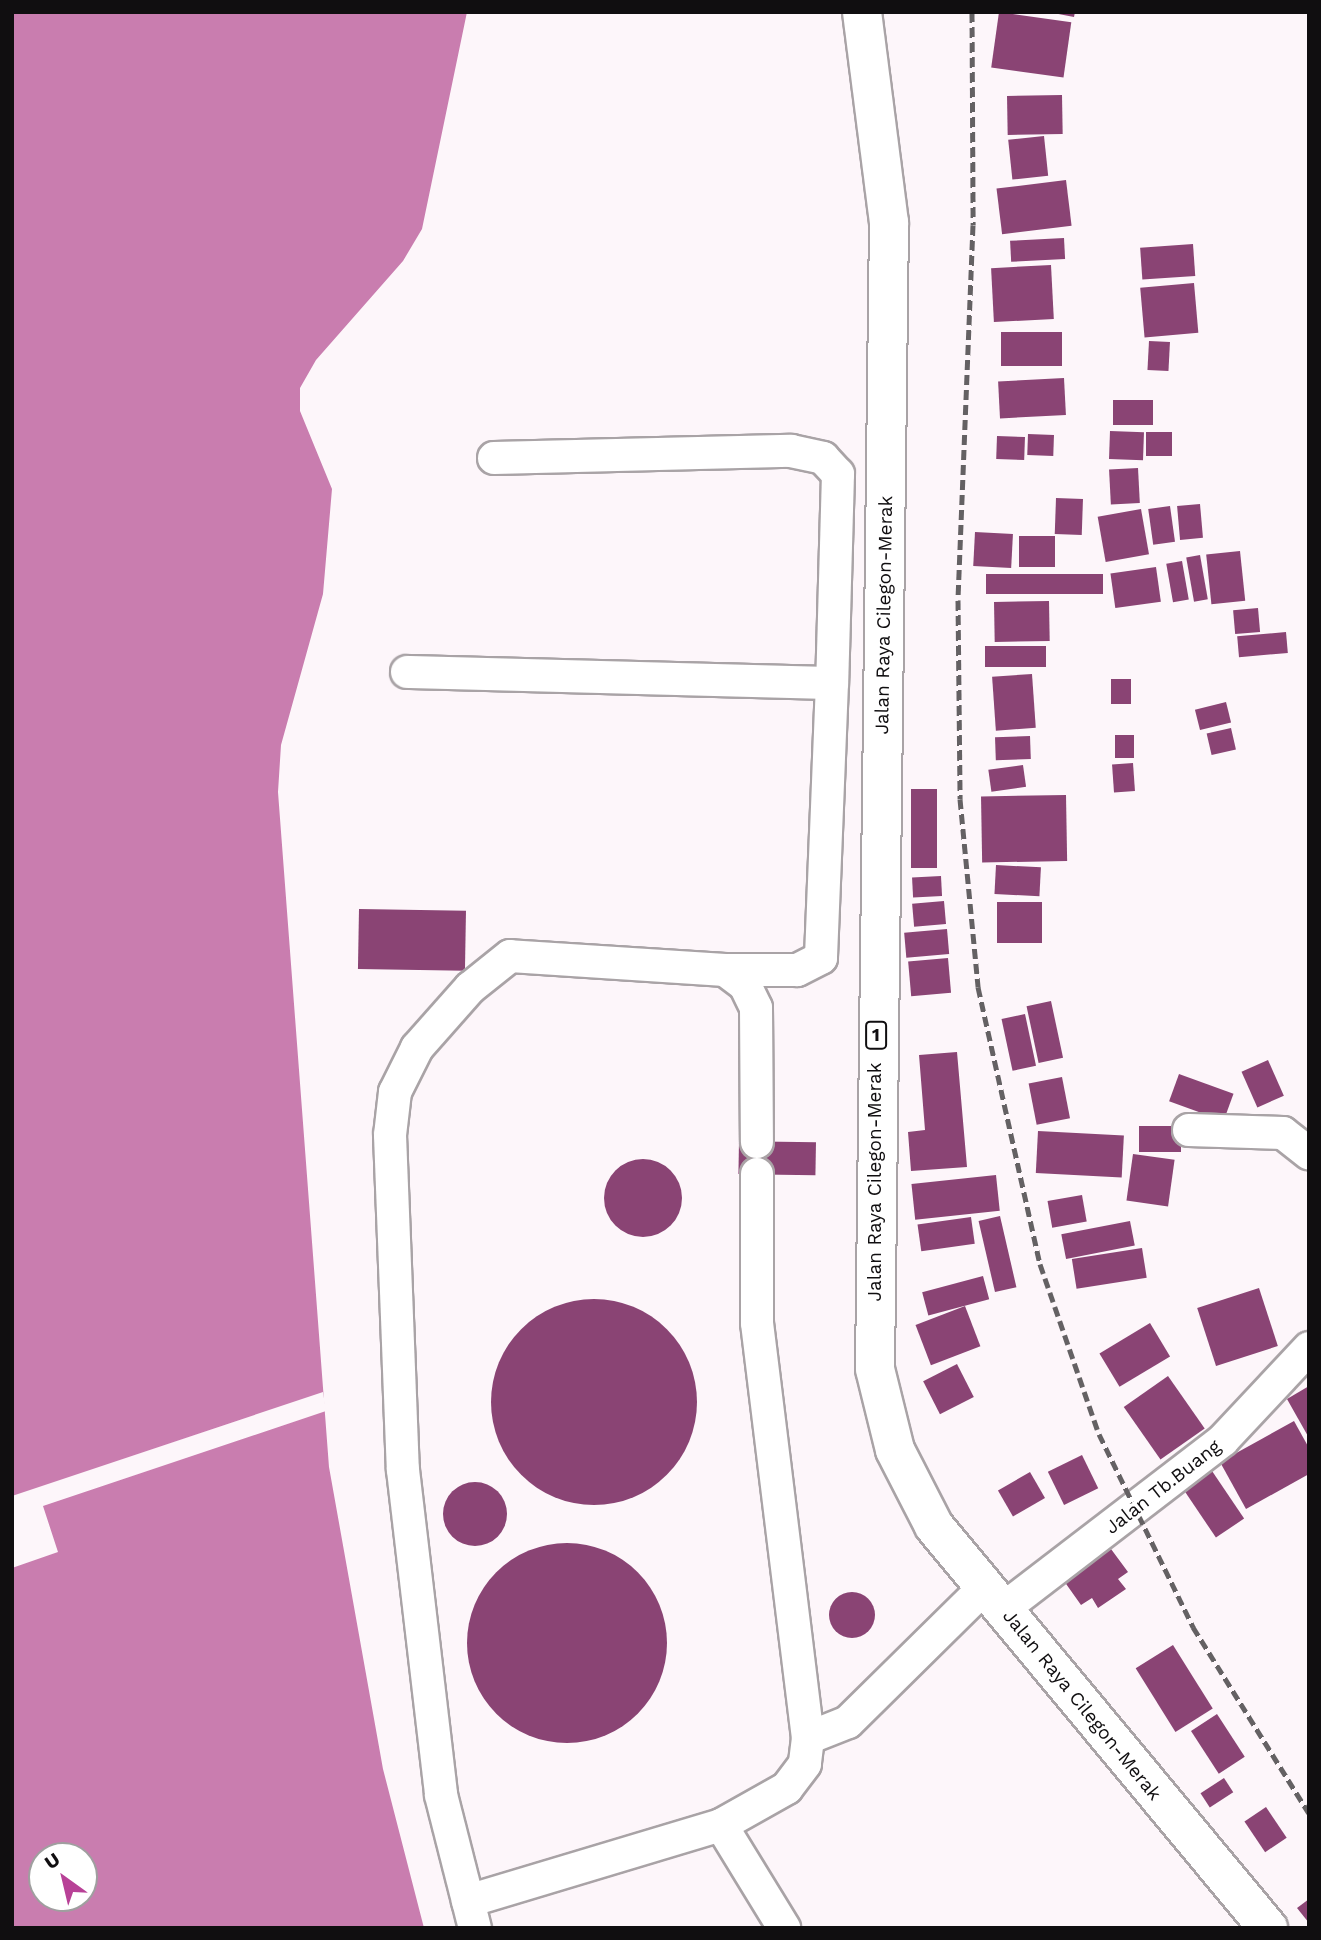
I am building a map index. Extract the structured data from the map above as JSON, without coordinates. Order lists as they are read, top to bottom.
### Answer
{
  "streets": {
    "highway": ["Jalan Raya Cilegon-Merak", "1"],
    "street": ["Jalan Tb.Buang"]
  },
  "crossings": [
    ["Jalan Raya Cilegon-Merak", "Jalan Tb.Buang"]
  ],
  "north": "top left"
}
